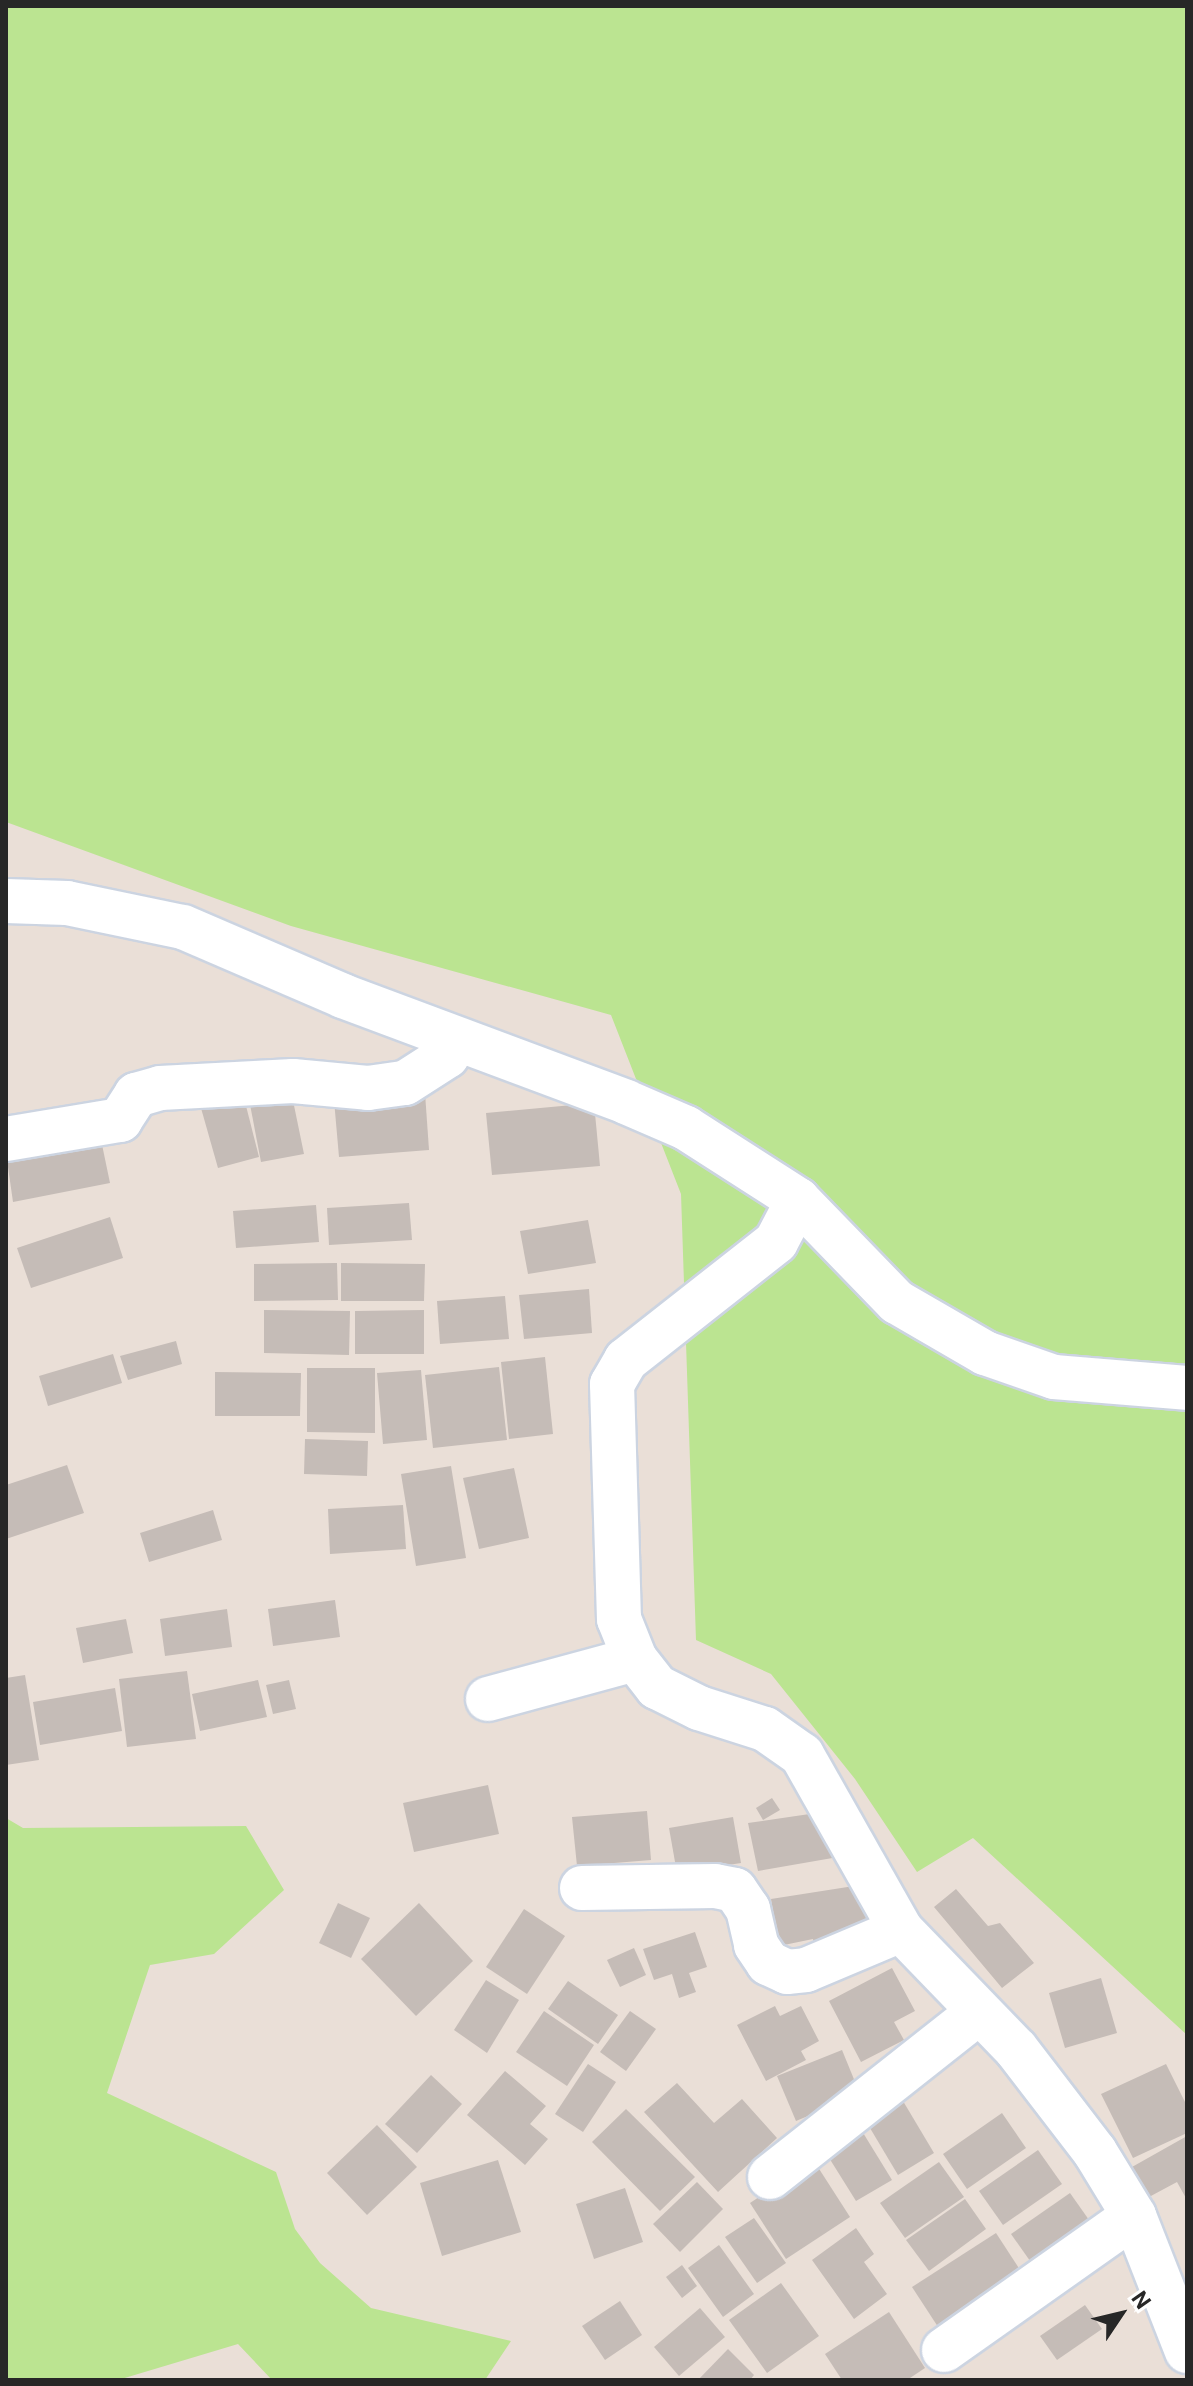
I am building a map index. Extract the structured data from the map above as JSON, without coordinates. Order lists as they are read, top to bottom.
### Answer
{
  "north": "top right"
}
